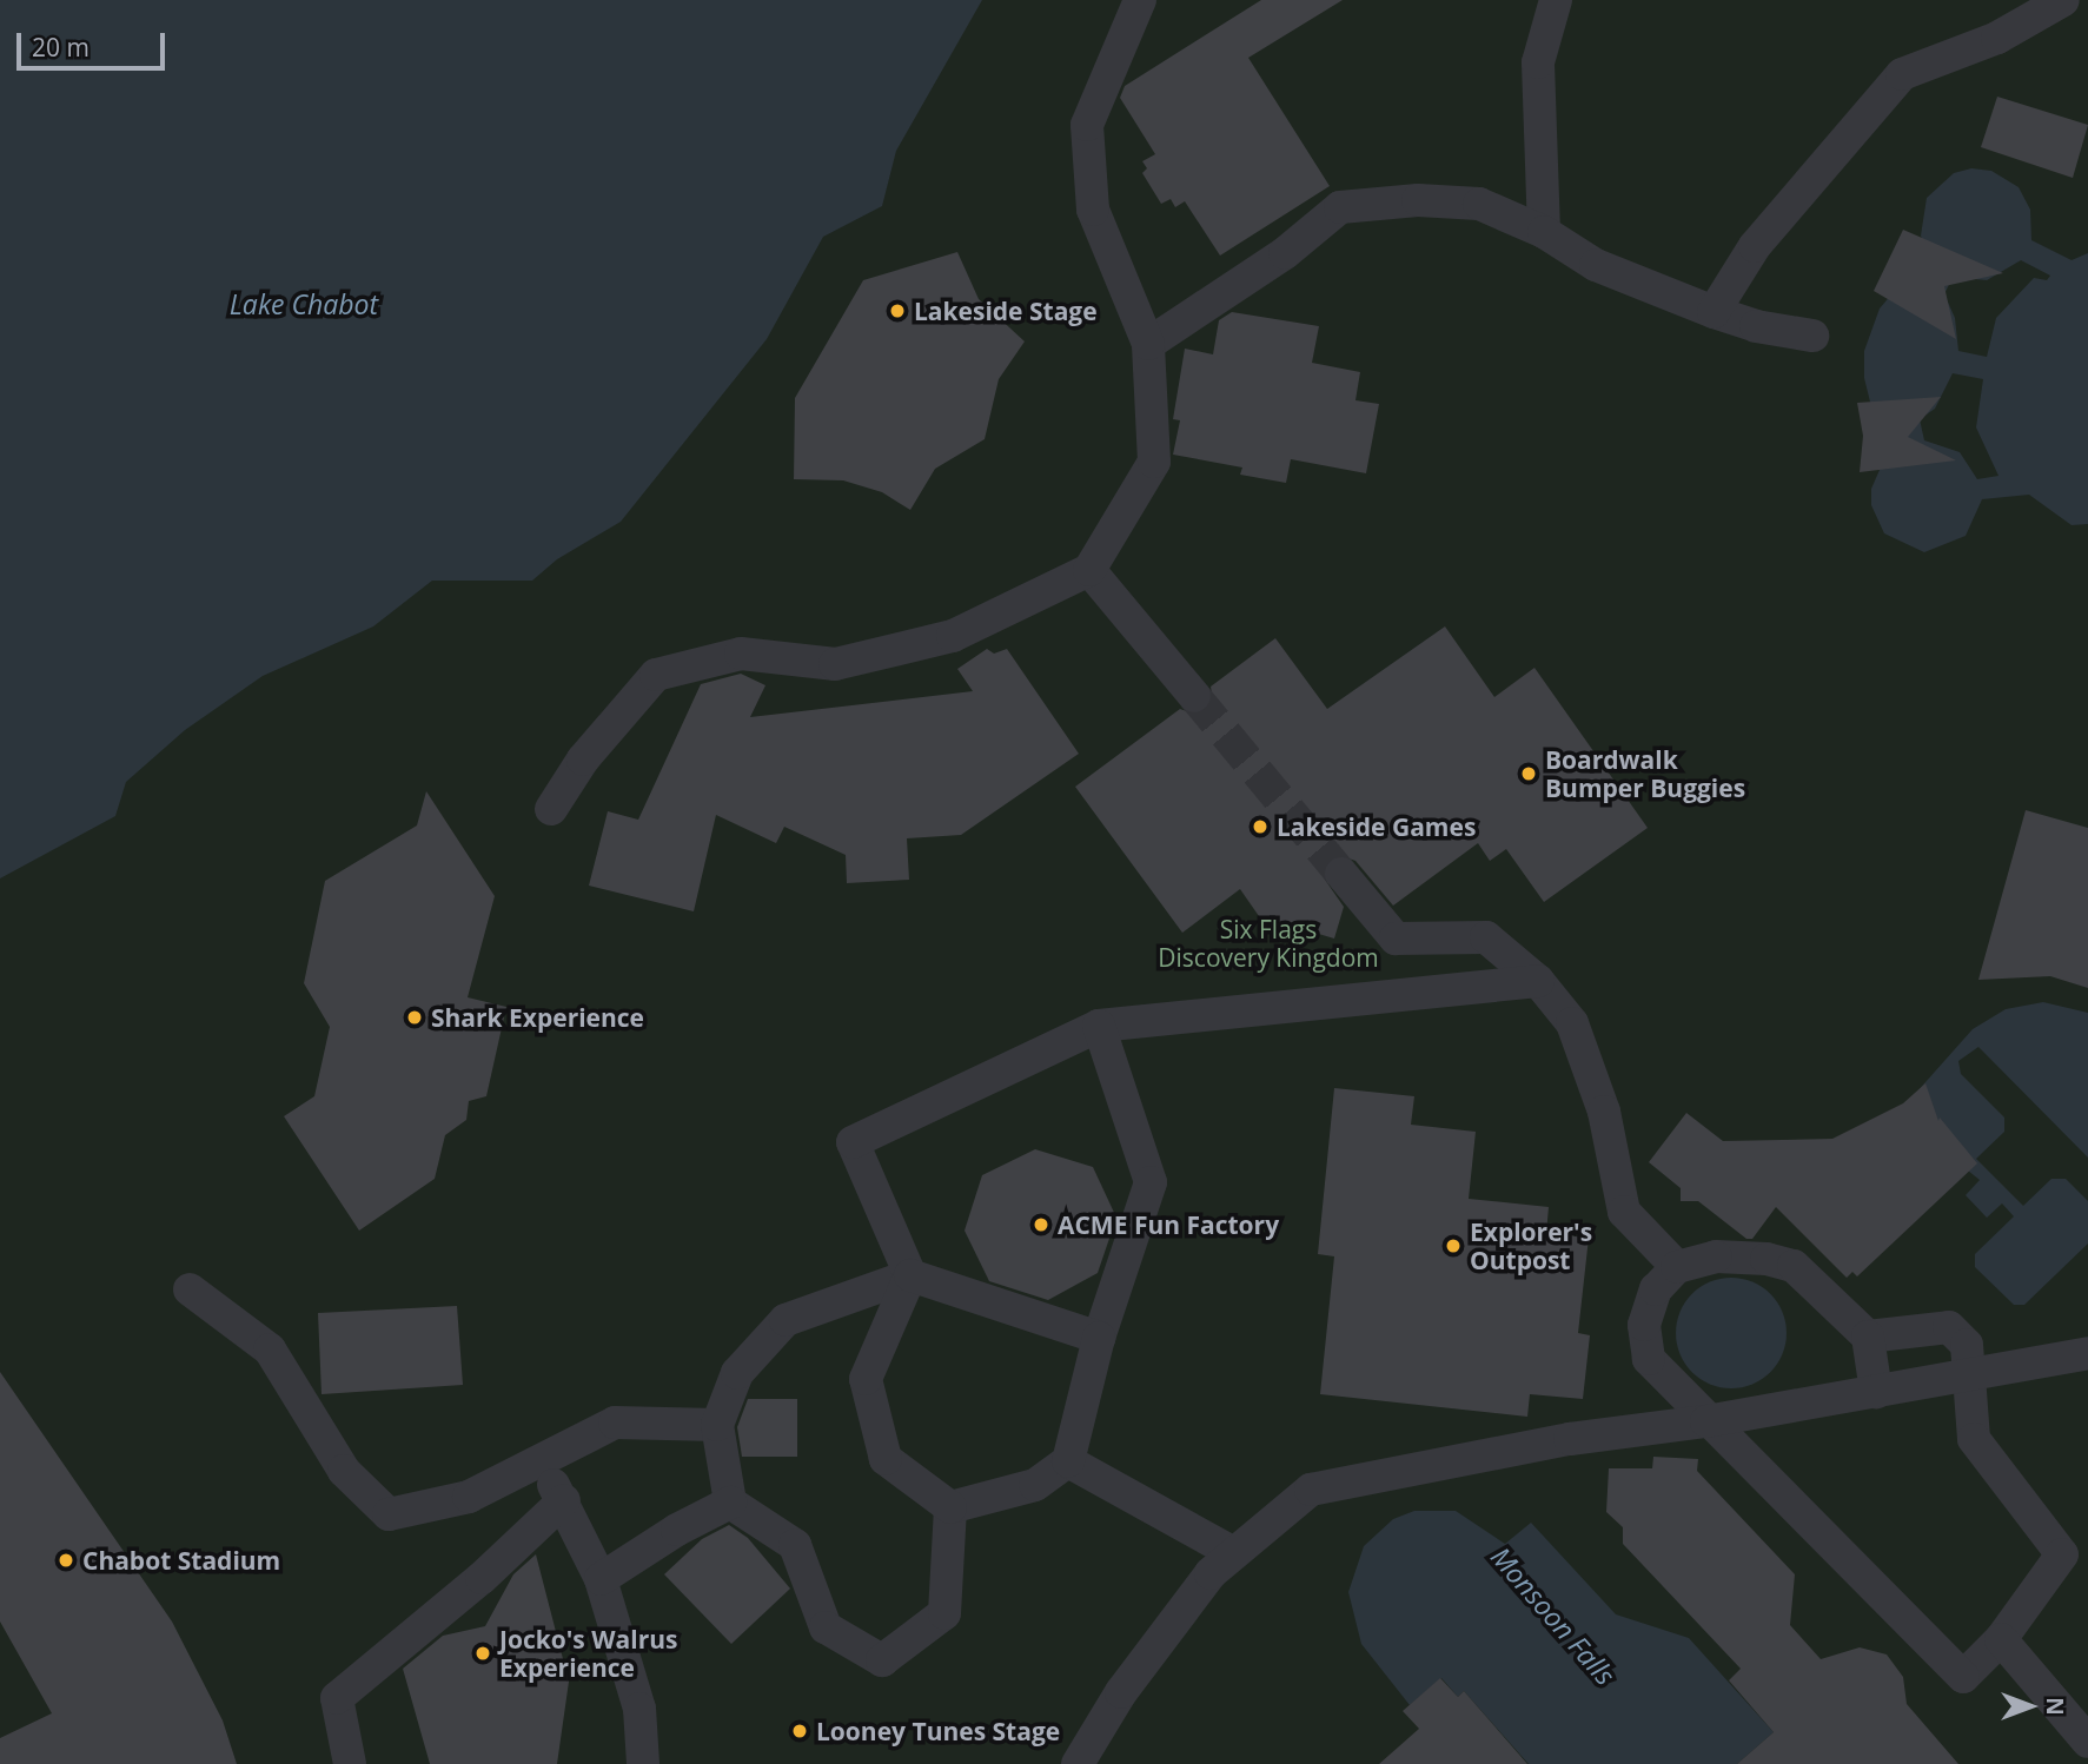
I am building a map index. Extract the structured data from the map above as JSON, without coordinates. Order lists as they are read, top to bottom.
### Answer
{
  "water": ["Lake Chabot", "Monsoon Falls"],
  "parks": ["Six Flags Discovery Kingdom"],
  "places": [
    "Lakeside Stage",
    "Boardwalk Bumper Buggies",
    "Lakeside Games",
    "Shark Experience",
    "ACME Fun Factory",
    "Explorer's Outpost",
    "Chabot Stadium",
    "Jocko's Walrus Experience",
    "Looney Tunes Stage"
  ],
  "scale_bar": "20 m",
  "north": "right"
}
